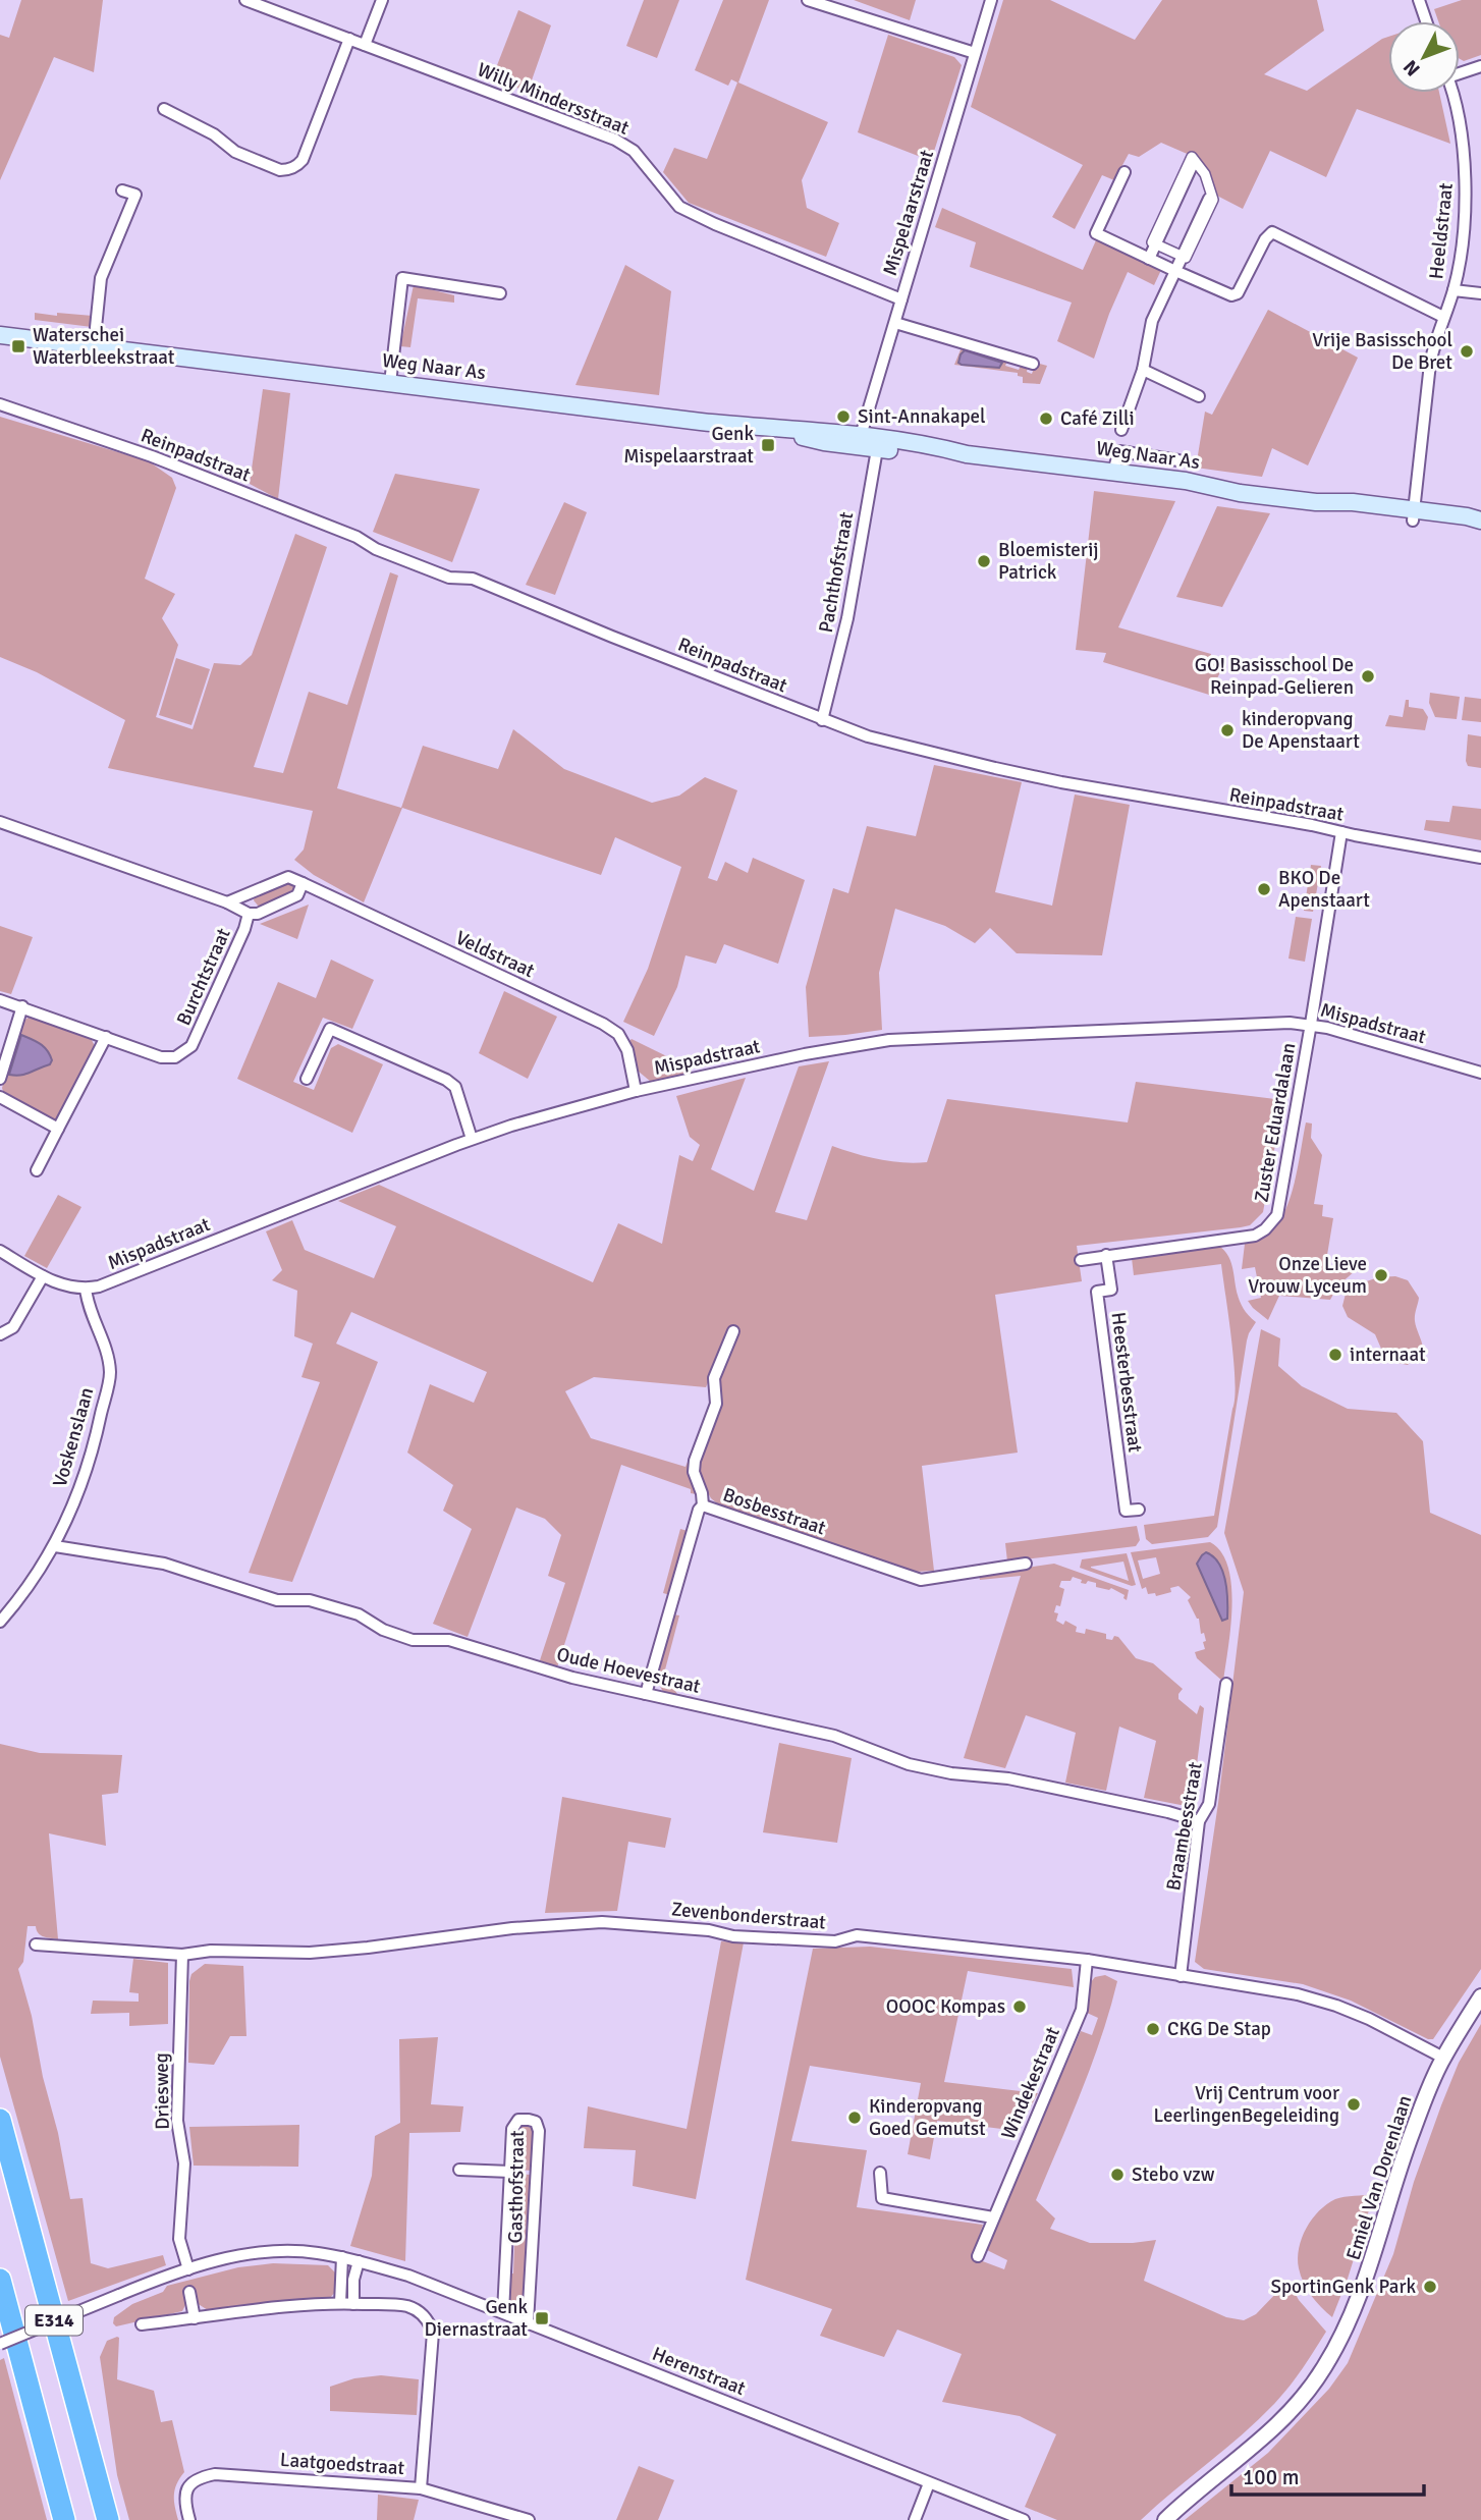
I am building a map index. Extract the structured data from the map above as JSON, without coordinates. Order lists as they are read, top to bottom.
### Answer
{
  "streets": {
    "highway": ["E314"],
    "main road": ["Weg Naar As"],
    "street": [
      "Willy Mindersstraat",
      "Mispelaarstraat",
      "Heeldstraat",
      "Reinpadstraat",
      "Pachthofstraat",
      "Veldstraat",
      "Burchtstraat",
      "Mispadstraat",
      "Zuster Eduardalaan",
      "Heesterbesstraat",
      "Voskenslaan",
      "Bosbesstraat",
      "Oude Hoevestraat",
      "Braambesstraat",
      "Zevenbonderstraat",
      "Windekestraat",
      "Driesweg",
      "Emiel Van Dorenlaan",
      "Gasthofstraat",
      "Herenstraat",
      "Laatgoedstraat"
    ]
  },
  "crossings": [
    ["Willy Mindersstraat", "Mispelaarstraat"],
    ["Mispelaarstraat", "Weg Naar As"],
    ["Heeldstraat", "Weg Naar As"],
    ["Weg Naar As", "Pachthofstraat"],
    ["Reinpadstraat", "Pachthofstraat"],
    ["Reinpadstraat", "Zuster Eduardalaan"],
    ["Veldstraat", "Mispadstraat"],
    ["Mispadstraat", "Zuster Eduardalaan"],
    ["Mispadstraat", "Voskenslaan"],
    ["Zuster Eduardalaan", "Heesterbesstraat"],
    ["Voskenslaan", "Oude Hoevestraat"],
    ["Bosbesstraat", "Oude Hoevestraat"],
    ["Oude Hoevestraat", "Braambesstraat"],
    ["Braambesstraat", "Zevenbonderstraat"],
    ["Zevenbonderstraat", "Windekestraat"],
    ["Zevenbonderstraat", "Driesweg"],
    ["Zevenbonderstraat", "Emiel Van Dorenlaan"],
    ["Driesweg", "Herenstraat"],
    ["Gasthofstraat", "Herenstraat"]
  ],
  "places": {
    "transit": ["Waterschei Waterbleekstraat", "Genk Mispelaarstraat", "Genk Diernastraat"],
    "other": [
      "Vrije Basisschool De Bret",
      "Sint-Annakapel",
      "Café Zilli",
      "Bloemisterij Patrick",
      "GO! Basisschool De Reinpad-Gelieren",
      "kinderopvang De Apenstaart",
      "BKO De Apenstaart",
      "Onze Lieve Vrouw Lyceum",
      "internaat",
      "OOOC Kompas",
      "CKG De Stap",
      "Vrij Centrum voor LeerlingenBegeleiding",
      "Kinderopvang Goed Gemutst",
      "Stebo vzw",
      "SportinGenk Park"
    ]
  },
  "scale_bar": "100 m",
  "north": "bottom left"
}
